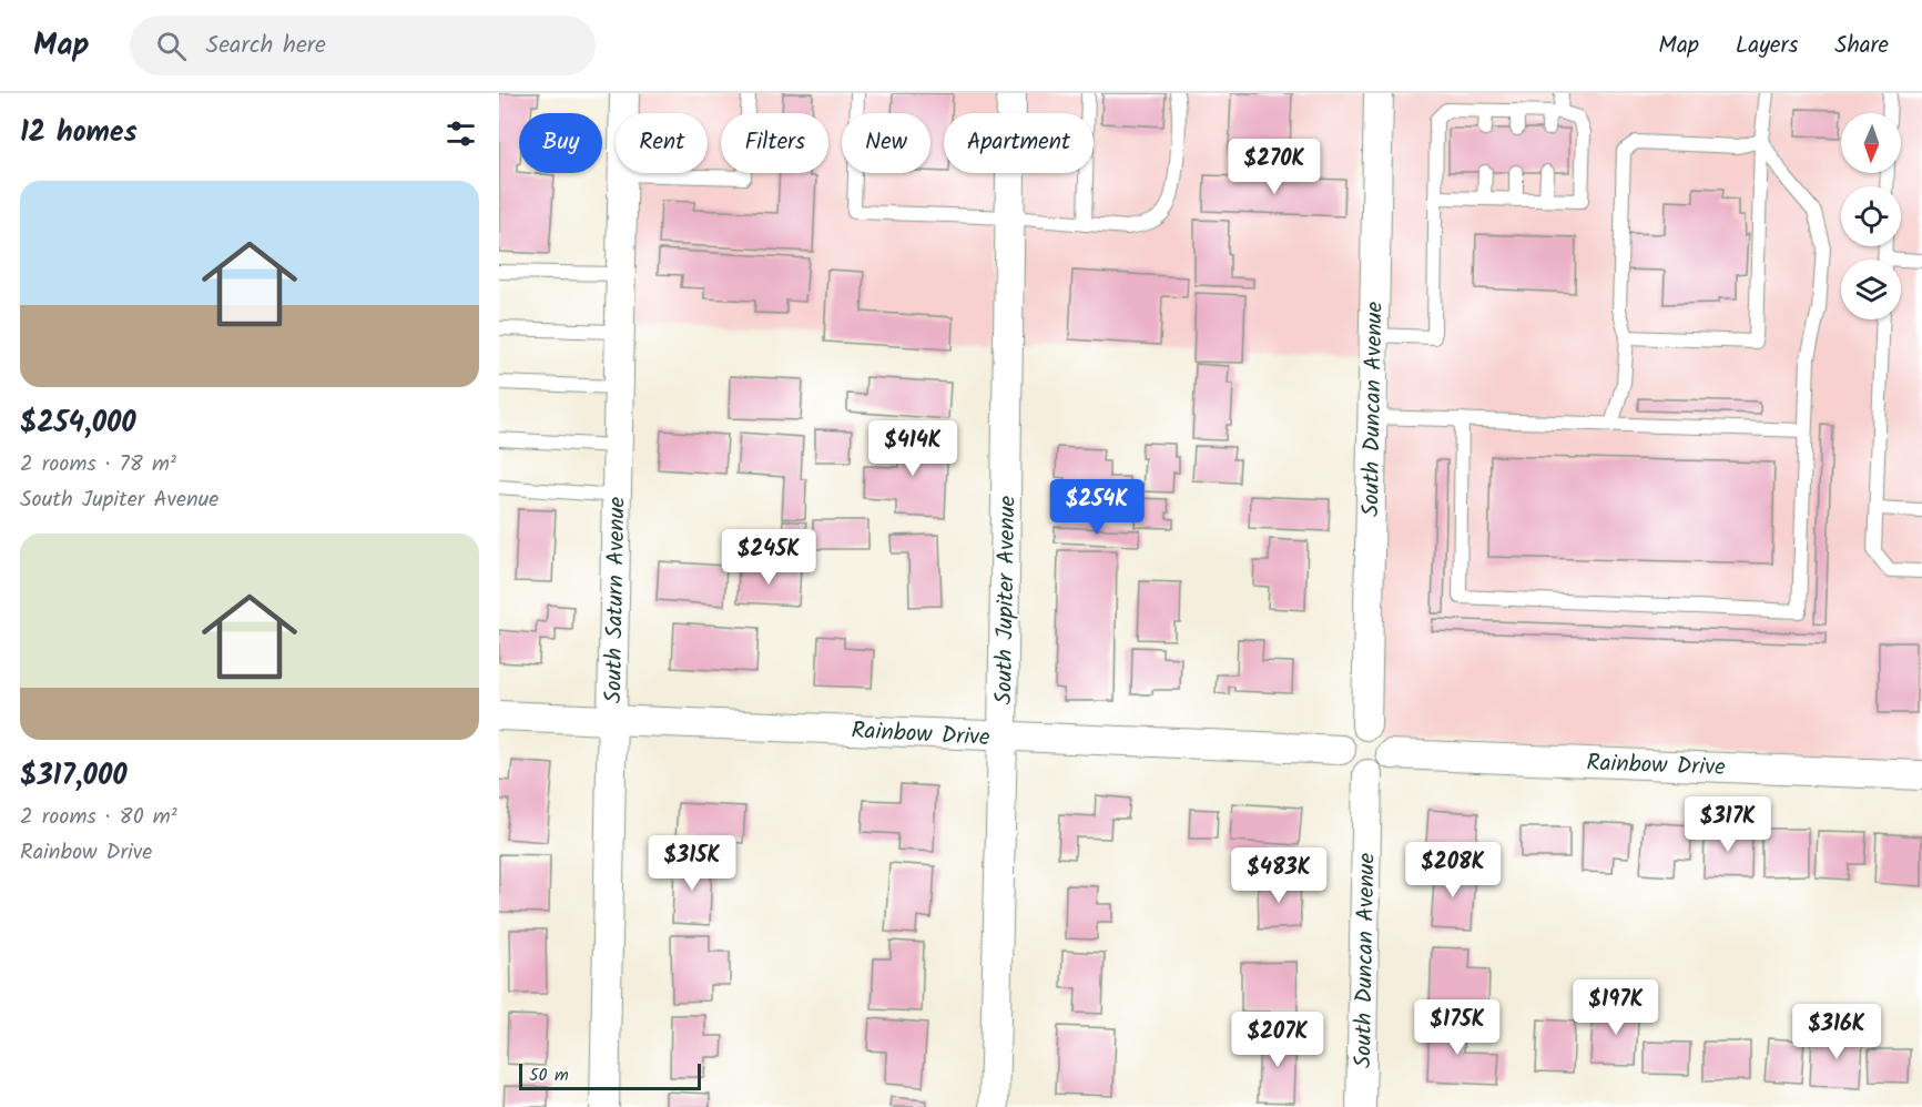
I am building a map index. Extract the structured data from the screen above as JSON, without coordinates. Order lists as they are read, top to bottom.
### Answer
{
  "streets": {
    "street": [
      "South Duncan Avenue",
      "South Saturn Avenue",
      "South Jupiter Avenue",
      "Rainbow Drive"
    ]
  },
  "crossings": [
    ["South Duncan Avenue", "Rainbow Drive"],
    ["South Saturn Avenue", "Rainbow Drive"],
    ["South Jupiter Avenue", "Rainbow Drive"]
  ],
  "scale_bar": "50 m",
  "north": "bottom",
  "page": {
    "header": "Map",
    "search": "Search here",
    "nav": ["Map", "Layers", "Share"],
    "heading": "12 homes",
    "chip": [
      "Buy",
      "Rent",
      "Filters",
      "New",
      "Apartment"
    ],
    "price": [
      "$270K",
      "$414K",
      "$254K",
      "$245K",
      "$317K",
      "$315K",
      "$208K",
      "$483K",
      "$197K",
      "$175K",
      "$316K",
      "$207K"
    ],
    "list": [
      {
        "name": "$254,000",
        "note": "2 rooms · 78 m² · South Jupiter Avenue"
      },
      {
        "name": "$317,000",
        "note": "2 rooms · 80 m² · Rainbow Drive"
      }
    ],
    "scale": "50 m"
  }
}
